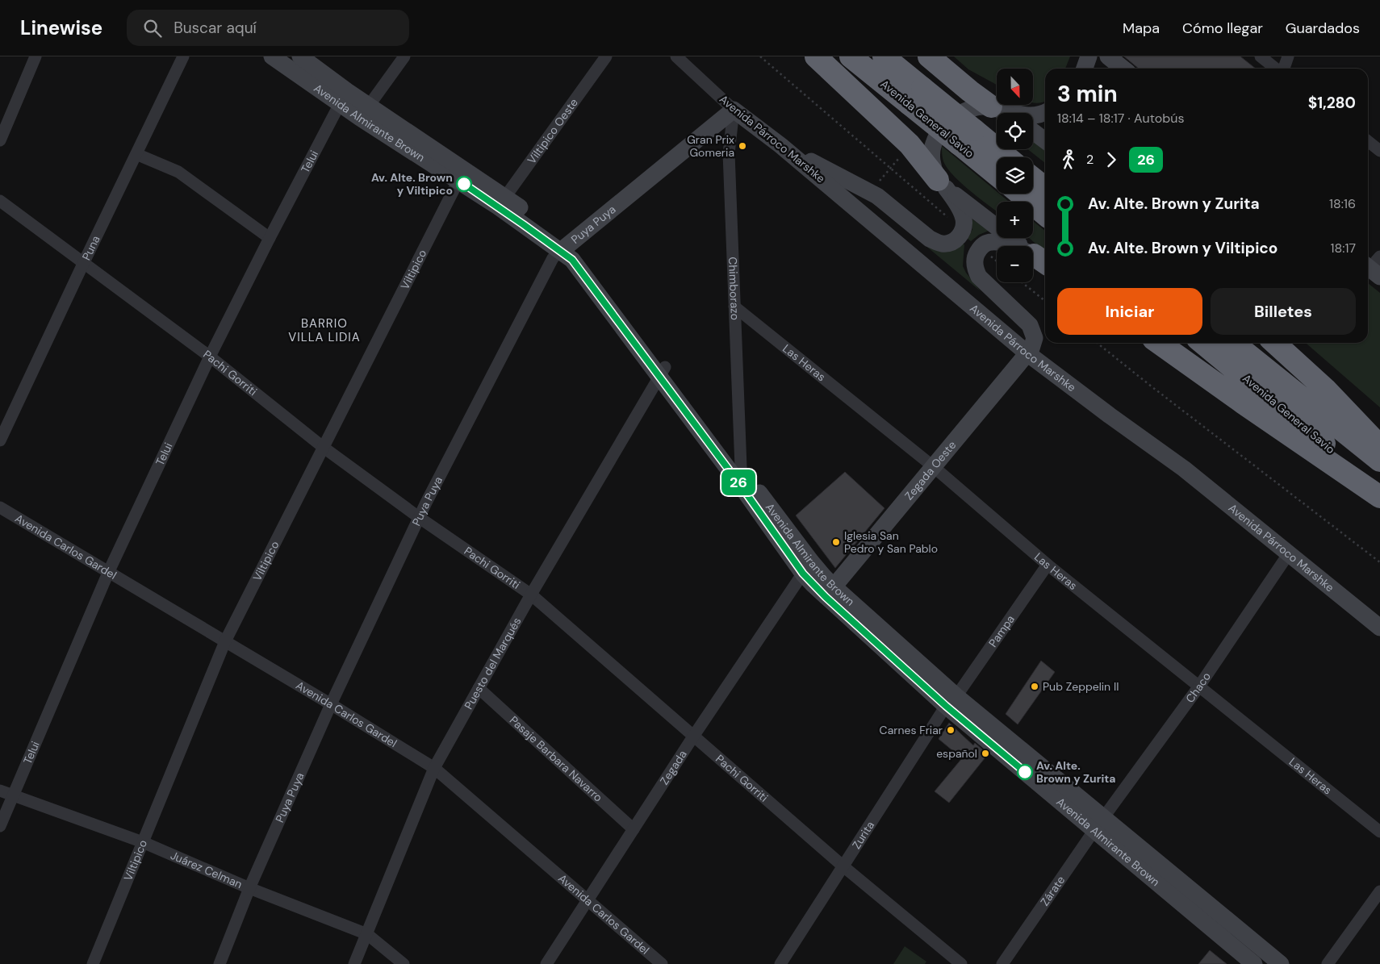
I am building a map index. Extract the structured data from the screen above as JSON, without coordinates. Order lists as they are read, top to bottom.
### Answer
{
  "streets": {
    "highway": ["Avenida General Savio"],
    "main road": [
      "Avenida Almirante Brown",
      "Avenida Párroco Marshke",
      "Puya Puya",
      "Zegada Oeste"
    ],
    "street": [
      "Viltipico Oeste",
      "Telui",
      "Puna",
      "Viltipico",
      "Chimborazo",
      "Las Heras",
      "Pachi Gorriti",
      "Avenida Carlos Gardel",
      "Pampa",
      "Puesto del Marqués",
      "Chaco",
      "Pasaje Barbara Navarro",
      "Zegada",
      "Zurita",
      "Juárez Celman",
      "Zárate"
    ]
  },
  "crossings": [
    ["Avenida Almirante Brown", "Viltipico Oeste"],
    ["Avenida Almirante Brown", "Telui"],
    ["Avenida Almirante Brown", "Puya Puya"],
    ["Avenida Almirante Brown", "Viltipico"],
    ["Avenida Almirante Brown", "Chimborazo"],
    ["Avenida Almirante Brown", "Zegada Oeste"],
    ["Avenida Almirante Brown", "Pampa"],
    ["Avenida Almirante Brown", "Puesto del Marqués"],
    ["Avenida Almirante Brown", "Chaco"],
    ["Avenida Almirante Brown", "Zegada"],
    ["Avenida Almirante Brown", "Zurita"],
    ["Avenida Almirante Brown", "Zárate"],
    ["Avenida Párroco Marshke", "Puya Puya"],
    ["Avenida Párroco Marshke", "Chimborazo"],
    ["Avenida Párroco Marshke", "Zegada Oeste"],
    ["Avenida Párroco Marshke", "Chaco"],
    ["Telui", "Pachi Gorriti"],
    ["Telui", "Avenida Carlos Gardel"],
    ["Telui", "Juárez Celman"],
    ["Puya Puya", "Chimborazo"],
    ["Puya Puya", "Pachi Gorriti"],
    ["Puya Puya", "Avenida Carlos Gardel"],
    ["Puya Puya", "Juárez Celman"],
    ["Puna", "Pachi Gorriti"],
    ["Viltipico", "Pachi Gorriti"],
    ["Viltipico", "Avenida Carlos Gardel"],
    ["Viltipico", "Juárez Celman"],
    ["Chimborazo", "Las Heras"],
    ["Las Heras", "Zegada Oeste"],
    ["Las Heras", "Pampa"],
    ["Las Heras", "Chaco"],
    ["Pachi Gorriti", "Puesto del Marqués"],
    ["Pachi Gorriti", "Zegada"],
    ["Pachi Gorriti", "Zurita"],
    ["Avenida Carlos Gardel", "Puesto del Marqués"],
    ["Avenida Carlos Gardel", "Zegada"],
    ["Pampa", "Zurita"],
    ["Puesto del Marqués", "Pasaje Barbara Navarro"],
    ["Puesto del Marqués", "Juárez Celman"],
    ["Chaco", "Zárate"],
    ["Pasaje Barbara Navarro", "Zegada"]
  ],
  "districts": ["BARRIO VILLA LIDIA"],
  "places": [
    "Gran Prix Gomeria",
    "Av. Alte. Brown y Viltipico",
    "Iglesia San Pedro y San Pablo",
    "Pub Zeppelin II",
    "Carnes Friar",
    "español",
    "Av. Alte. Brown y Zurita"
  ],
  "lines": ["bus line 26"],
  "north": "bottom",
  "page": {
    "header": "Linewise",
    "search": "Buscar aquí",
    "nav": ["Mapa", "Cómo llegar", "Guardados"],
    "on_map": "26",
    "map_buttons": ["+", "−"],
    "heading": ["3 min", "18:14 – 18:17 · Autobús", "$1,280"],
    "legs": ["2", "26"],
    "list": [
      {
        "name": "Av. Alte. Brown y Zurita",
        "value": "18:16"
      },
      {
        "name": "Av. Alte. Brown y Viltipico",
        "value": "18:17"
      }
    ],
    "buttons": ["Iniciar", "Billetes"]
  }
}
